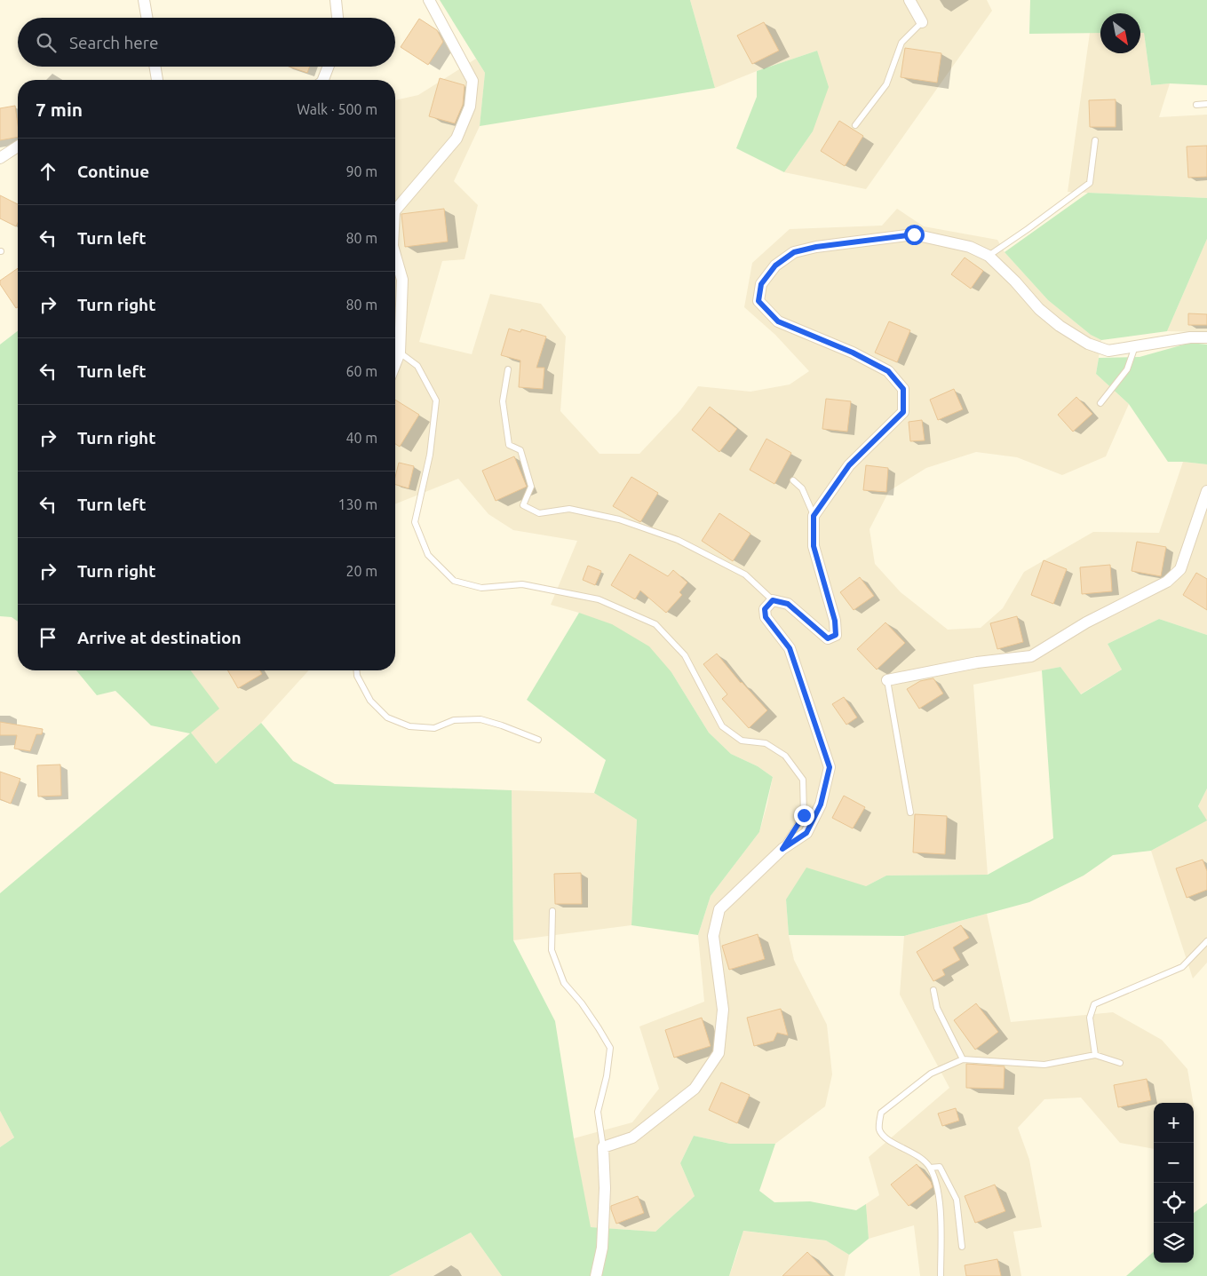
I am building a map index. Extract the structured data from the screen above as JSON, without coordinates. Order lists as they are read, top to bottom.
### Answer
{
  "north": "bottom right",
  "page": {
    "search": "Search here",
    "heading": ["7 min", "Walk · 500 m"],
    "list": [
      ["Continue", "90 m"],
      ["Turn left", "80 m"],
      ["Turn right", "80 m"],
      ["Turn left", "60 m"],
      ["Turn right", "40 m"],
      ["Turn left", "130 m"],
      ["Turn right", "20 m"],
      "Arrive at destination"
    ],
    "map_buttons": ["+", "−"]
  }
}
